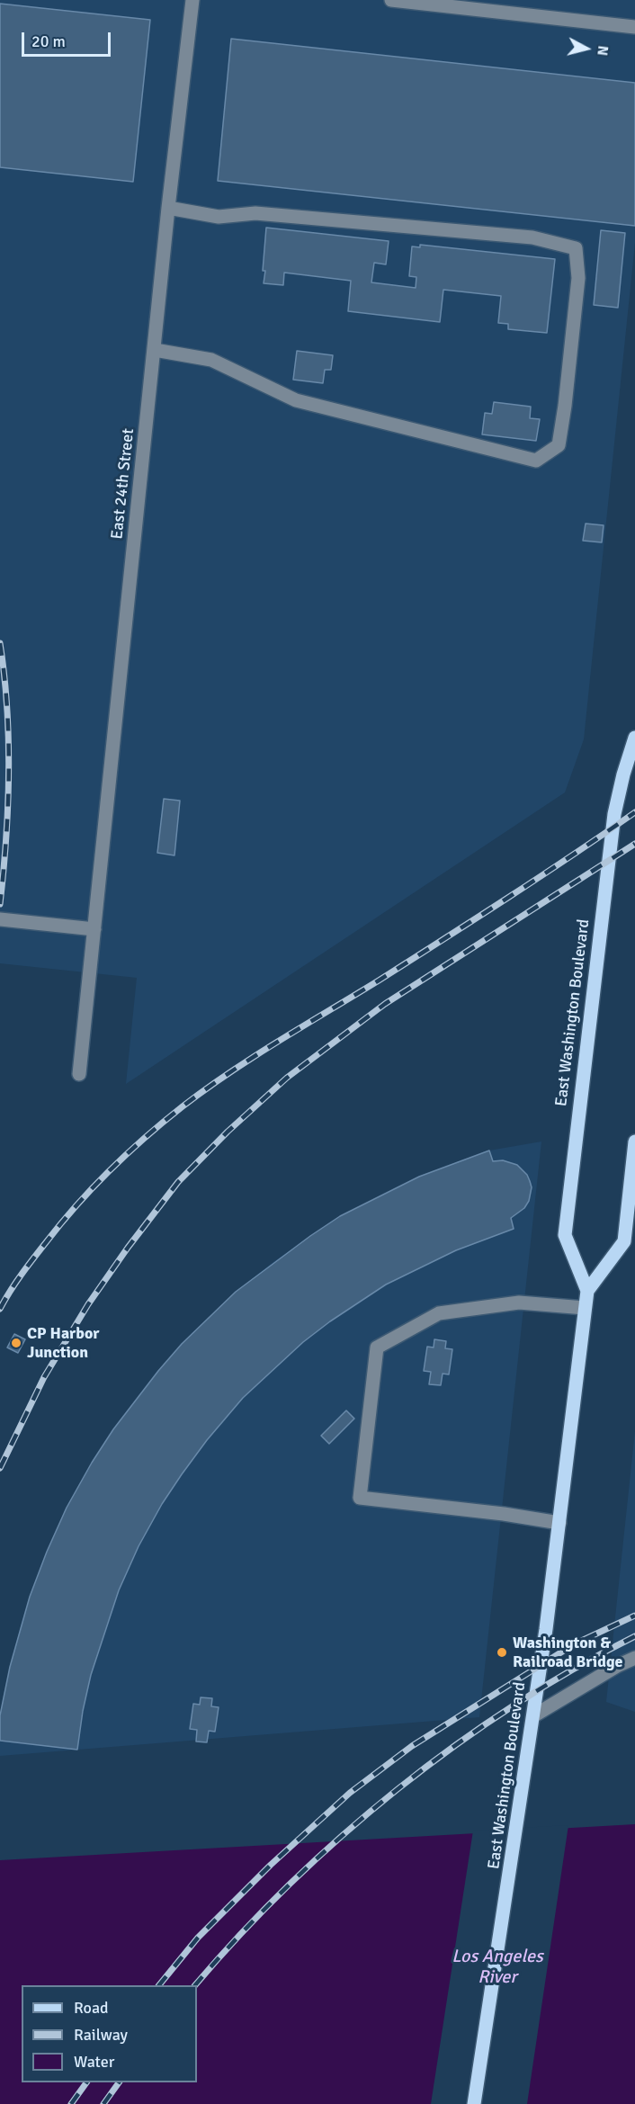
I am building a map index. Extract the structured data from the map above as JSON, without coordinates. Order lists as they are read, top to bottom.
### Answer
{
  "streets": {
    "main road": ["East Washington Boulevard"],
    "street": ["East 24th Street"]
  },
  "water": ["Los Angeles River"],
  "places": ["CP Harbor Junction", "Washington & Railroad Bridge"],
  "legend": ["Road", "Railway", "Water"],
  "scale_bar": "20 m",
  "north": "right"
}
